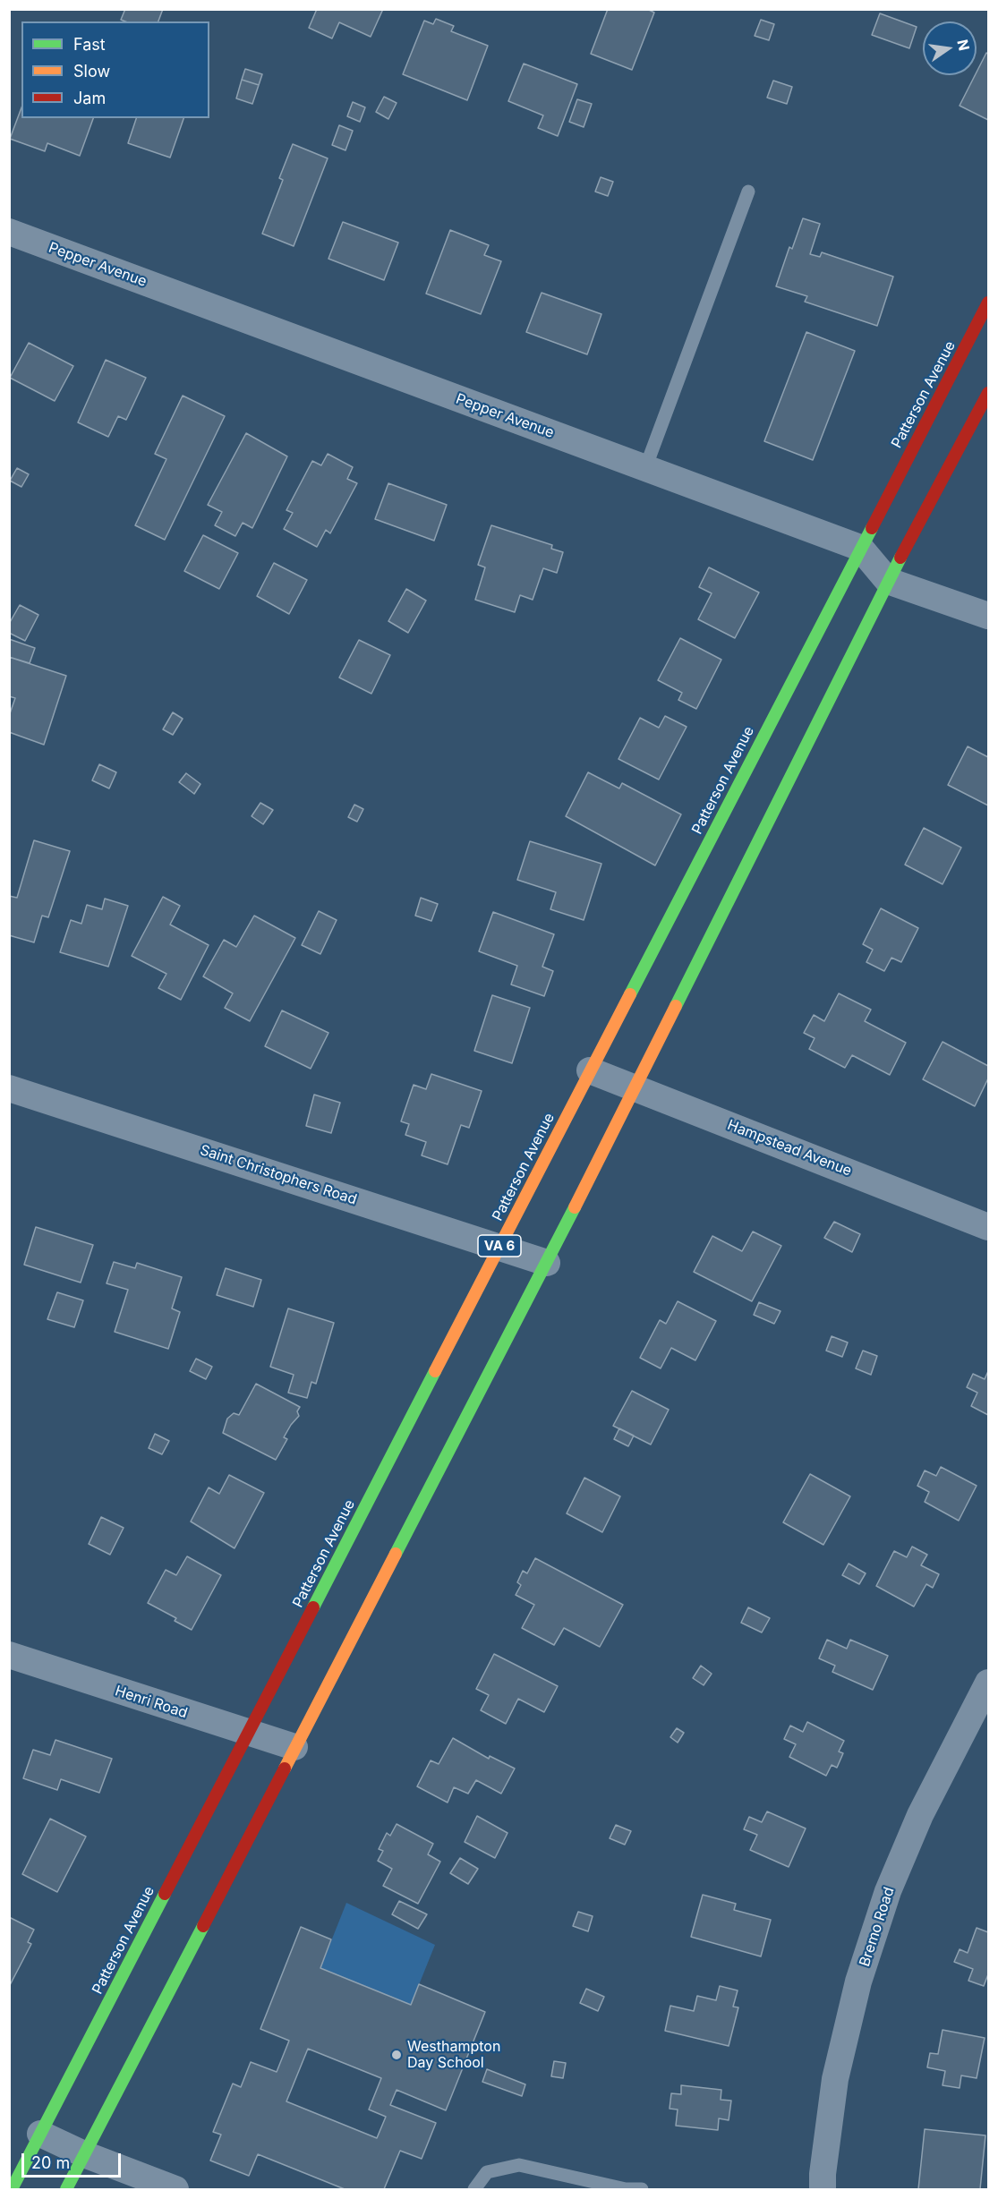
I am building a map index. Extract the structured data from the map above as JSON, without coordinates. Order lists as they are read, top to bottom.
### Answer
{
  "streets": {
    "main road": ["Patterson Avenue", "VA 6"],
    "street": [
      "Pepper Avenue",
      "Hampstead Avenue",
      "Saint Christophers Road",
      "Henri Road",
      "Bremo Road"
    ]
  },
  "crossings": [
    ["Pepper Avenue", "Patterson Avenue"],
    ["Patterson Avenue", "Hampstead Avenue"],
    ["Patterson Avenue", "Saint Christophers Road"],
    ["Patterson Avenue", "Henri Road"]
  ],
  "places": ["Westhampton Day School"],
  "legend": ["Fast", "Slow", "Jam"],
  "scale_bar": "20 m",
  "north": "right"
}
